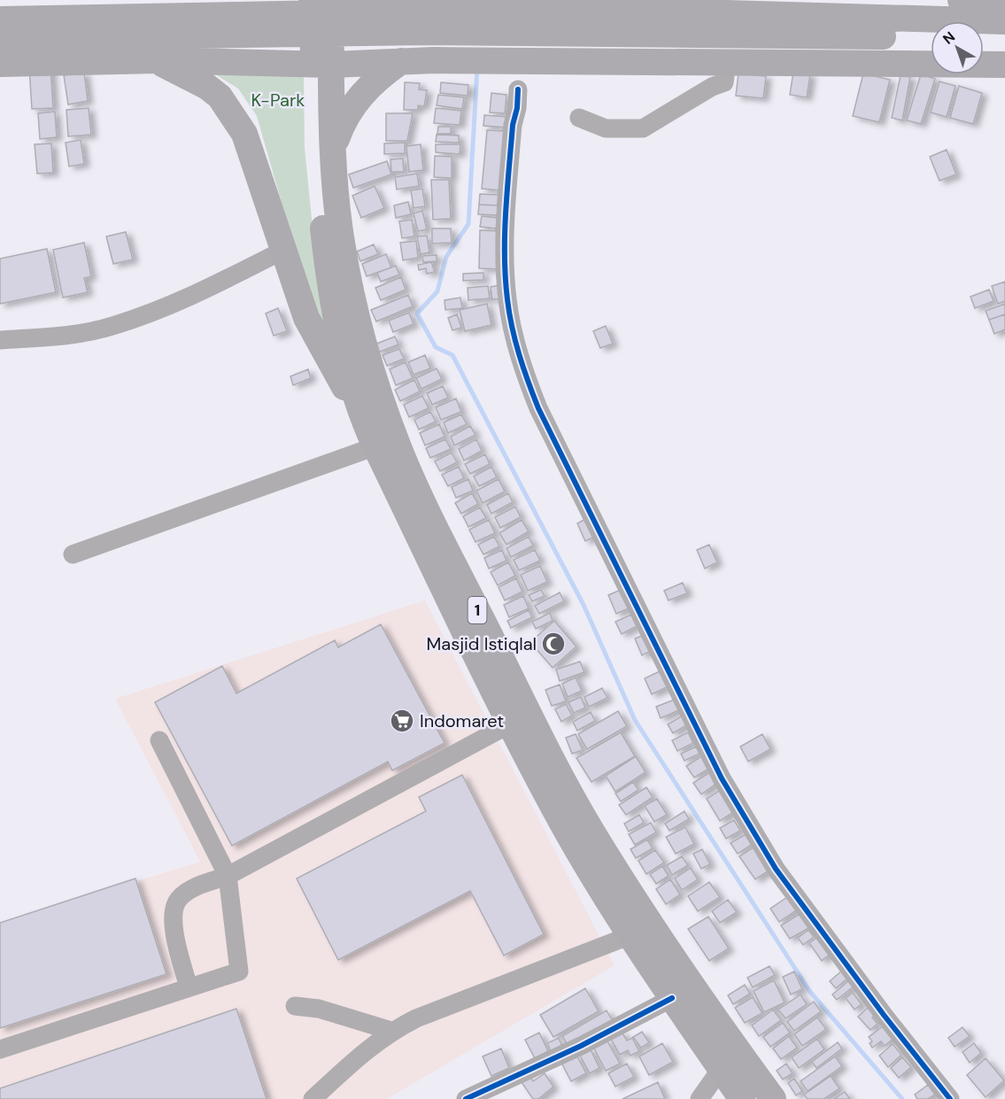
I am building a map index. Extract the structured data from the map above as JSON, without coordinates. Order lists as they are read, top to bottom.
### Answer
{
  "streets": {
    "highway": ["1"]
  },
  "parks": ["K-Park"],
  "places": {
    "mosque": ["Masjid Istiqlal"],
    "supermarket": ["Indomaret"]
  },
  "north": "top left"
}
